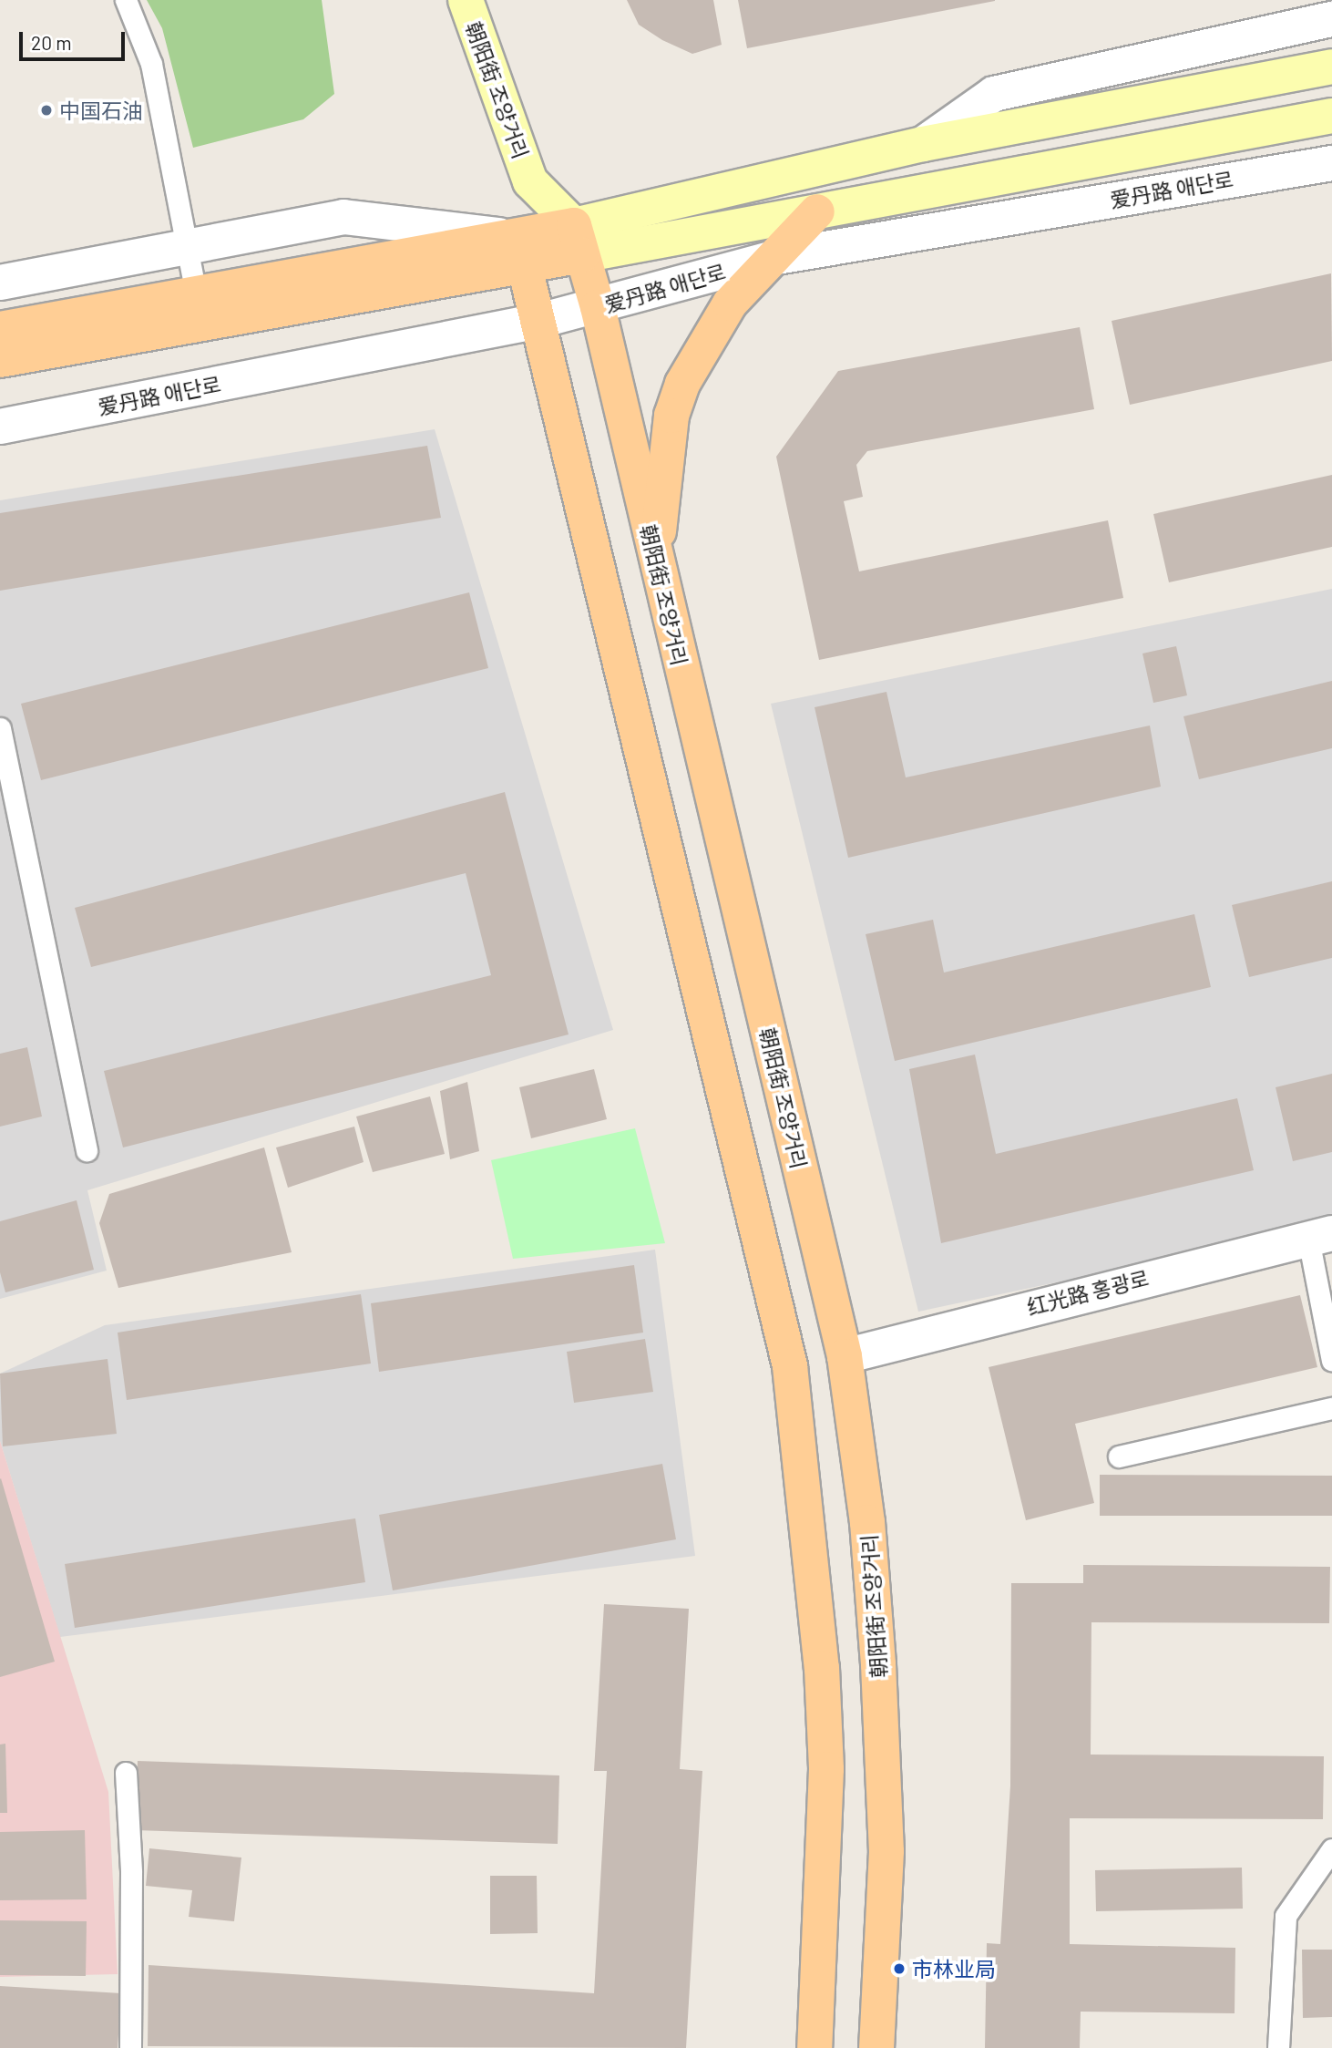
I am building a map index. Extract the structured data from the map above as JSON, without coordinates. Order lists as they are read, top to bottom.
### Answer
{
  "streets": {
    "main road": ["朝阳街 조양거리", "爱丹路 애단로"],
    "street": ["红光路 홍광로"]
  },
  "crossings": [
    ["朝阳街 조양거리", "爱丹路 애단로"],
    ["朝阳街 조양거리", "红光路 홍광로"]
  ],
  "places": ["中国石油", "市林业局"],
  "scale_bar": "20 m"
}
